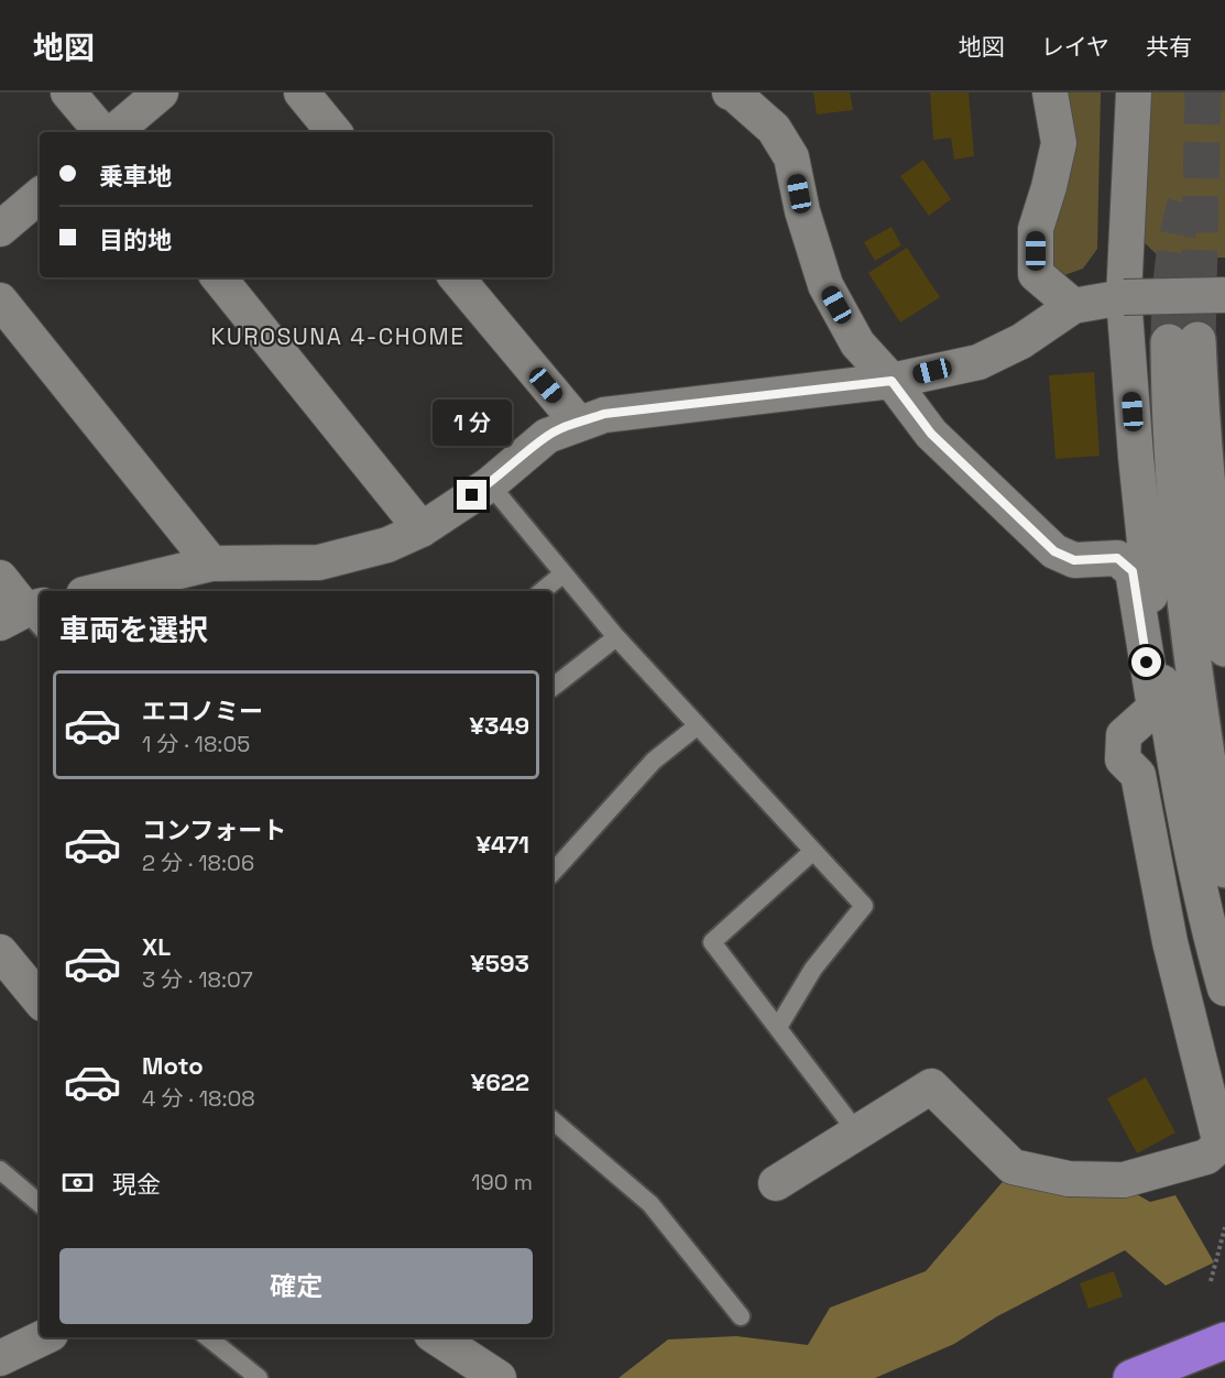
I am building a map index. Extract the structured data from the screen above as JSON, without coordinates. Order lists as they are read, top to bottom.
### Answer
{
  "districts": ["KUROSUNA 4-CHOME"],
  "page": {
    "header": "地図",
    "nav": ["地図", "レイヤ", "共有"],
    "banner": ["乗車地", "目的地"],
    "bubble": "1 分",
    "heading": "車両を選択",
    "list": [
      {
        "name": "エコノミー",
        "note": "1 分 · 18:05",
        "value": "¥349"
      },
      {
        "name": "コンフォート",
        "note": "2 分 · 18:06",
        "value": "¥471"
      },
      {
        "name": "XL",
        "note": "3 分 · 18:07",
        "value": "¥593"
      },
      {
        "name": "Moto",
        "note": "4 分 · 18:08",
        "value": "¥622"
      }
    ],
    "pay": ["現金", "190 m"],
    "buttons": "確定"
  }
}
